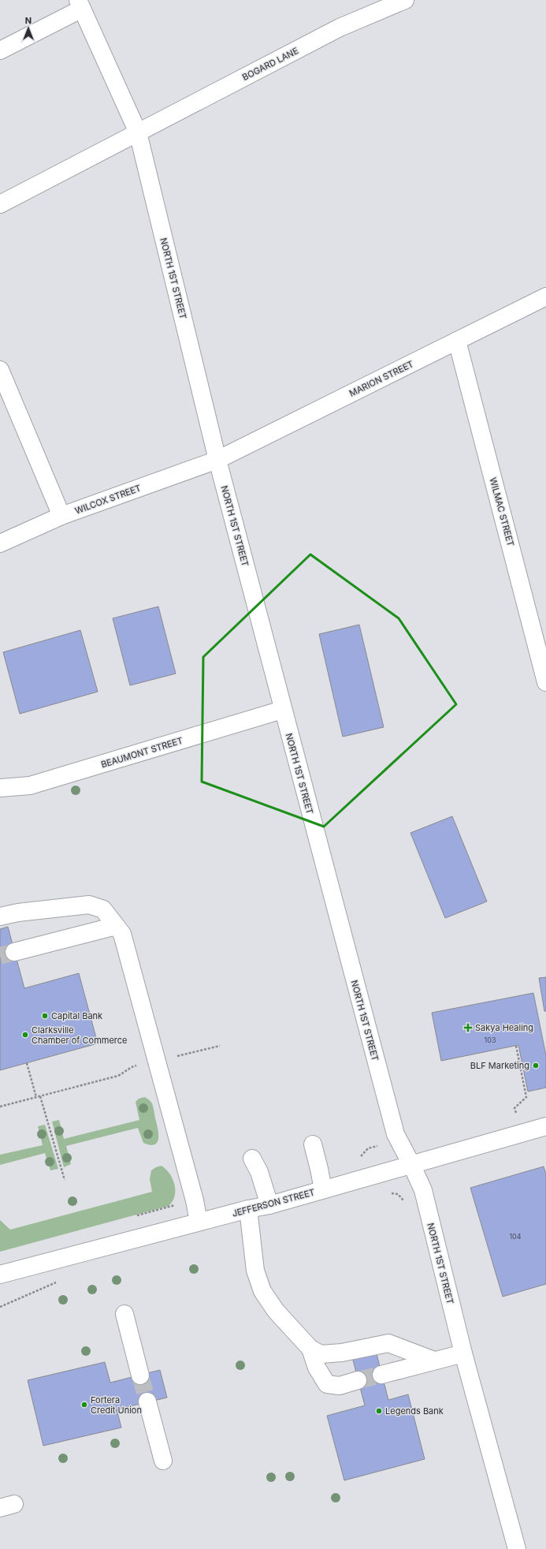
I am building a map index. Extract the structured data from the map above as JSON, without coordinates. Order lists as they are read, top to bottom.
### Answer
{
  "streets": {
    "street": [
      "BOGARD LANE",
      "NORTH 1ST STREET",
      "MARION STREET",
      "WILCOX STREET",
      "WILMAC STREET",
      "BEAUMONT STREET",
      "JEFFERSON STREET"
    ]
  },
  "crossings": [
    ["BOGARD LANE", "NORTH 1ST STREET"],
    ["NORTH 1ST STREET", "MARION STREET"],
    ["NORTH 1ST STREET", "WILCOX STREET"],
    ["NORTH 1ST STREET", "BEAUMONT STREET"],
    ["NORTH 1ST STREET", "JEFFERSON STREET"],
    ["MARION STREET", "WILCOX STREET"],
    ["MARION STREET", "WILMAC STREET"]
  ],
  "places": {
    "other": [
      "Capital Bank",
      "Clarksville Chamber of Commerce",
      "BLF Marketing",
      "Fortera Credit Union",
      "Legends Bank"
    ],
    "health": ["Sakya Healing"]
  },
  "house_numbers": ["103", "104"],
  "north": "top"
}
